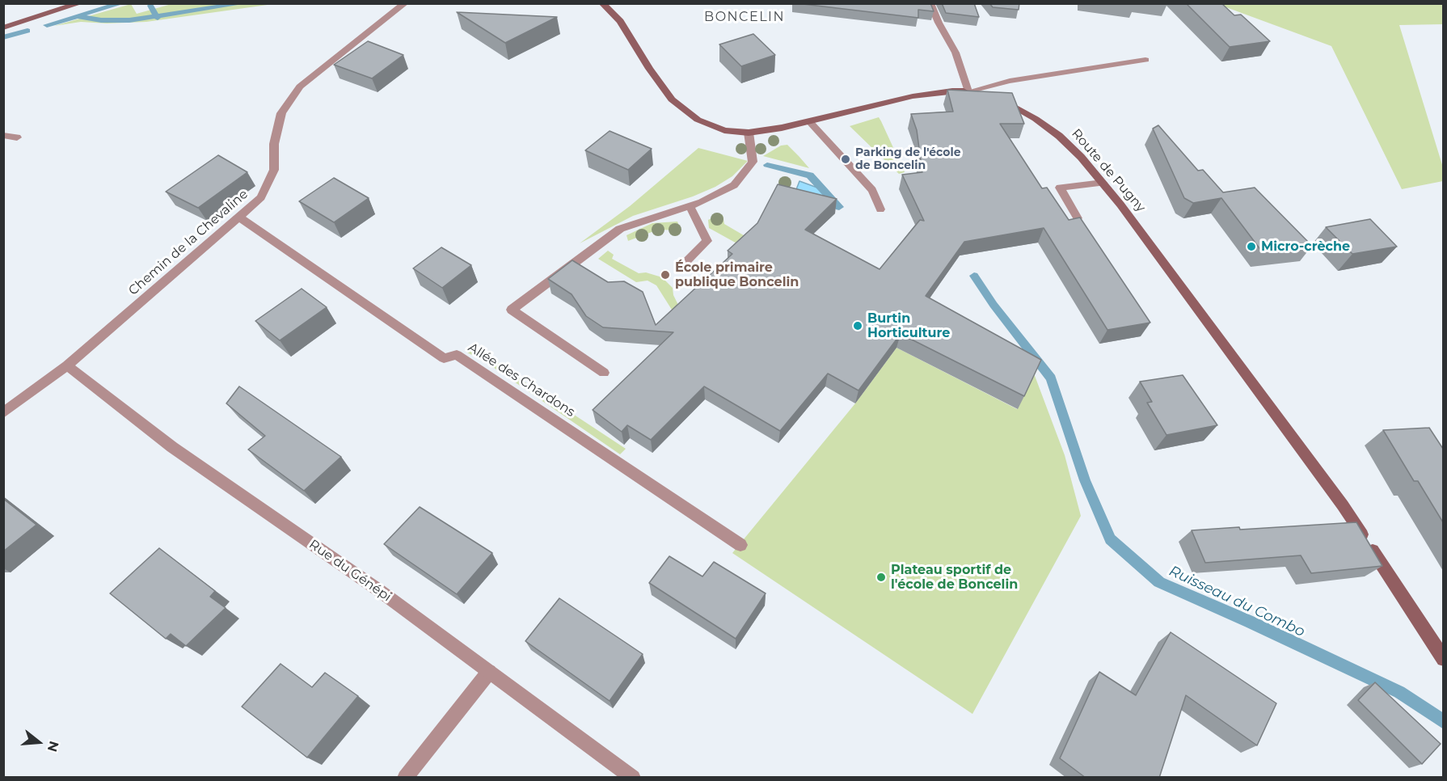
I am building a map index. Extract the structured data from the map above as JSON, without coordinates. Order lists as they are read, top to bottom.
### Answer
{
  "streets": {
    "street": [
      "Route de Pugny",
      "Chemin de la Chevaline",
      "Allée des Chardons",
      "Rue du Génépi"
    ]
  },
  "crossings": [
    ["Chemin de la Chevaline", "Allée des Chardons"],
    ["Chemin de la Chevaline", "Rue du Génépi"]
  ],
  "districts": ["BONCELIN"],
  "water": ["Ruisseau du Combo"],
  "places": [
    "Parking de l'école de Boncelin",
    "Micro-crèche",
    "École primaire publique Boncelin",
    "Burtin Horticulture",
    "Plateau sportif de l'école de Boncelin"
  ],
  "north": "right"
}
